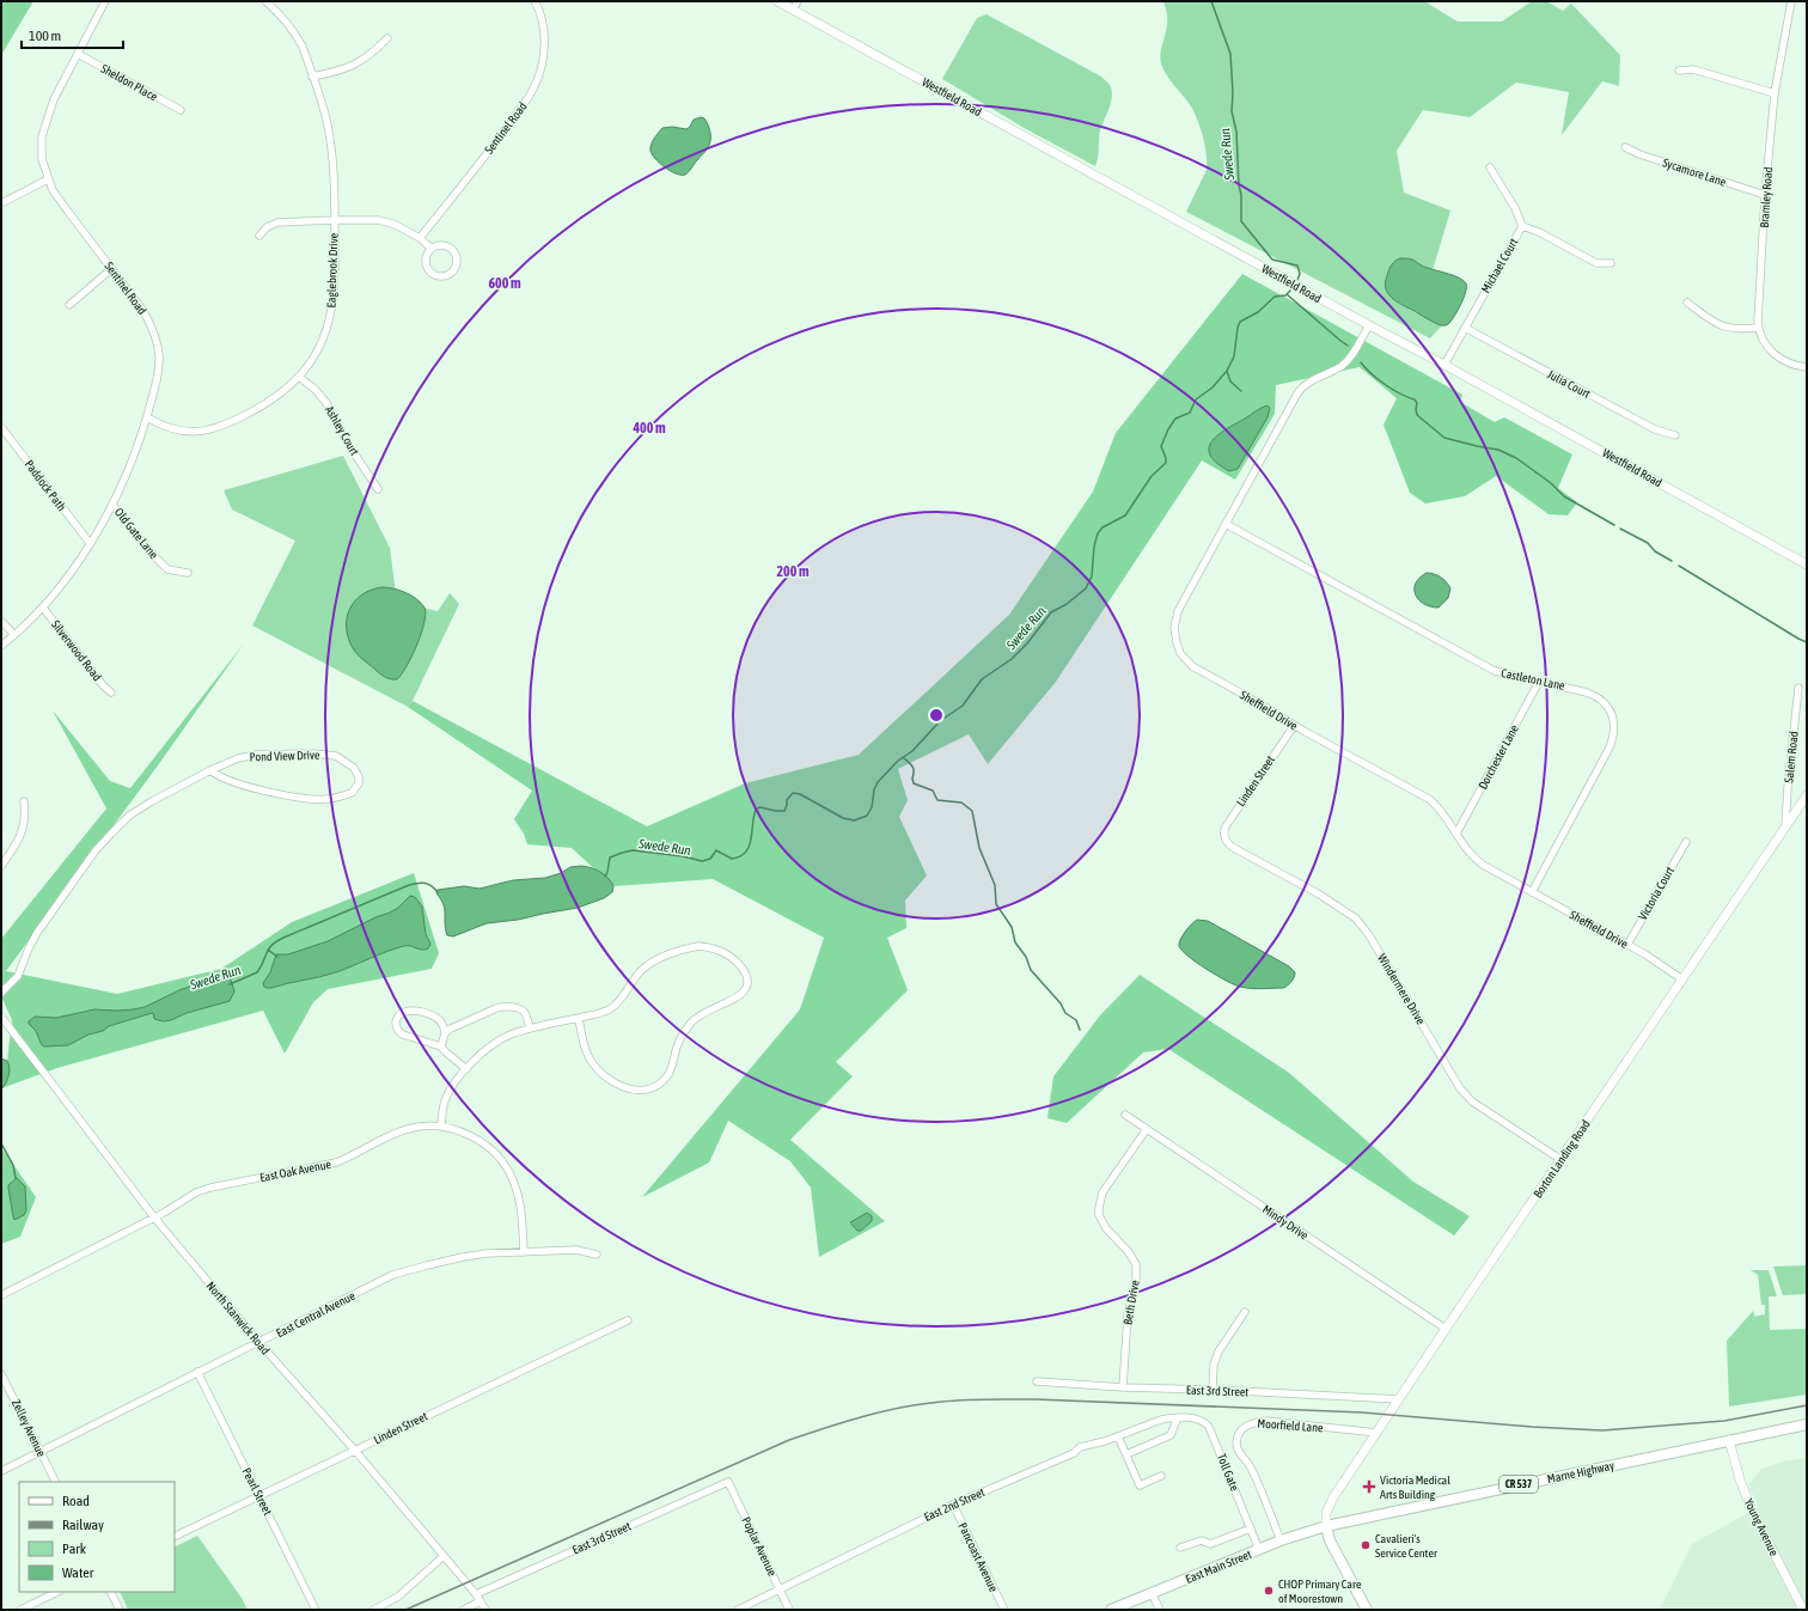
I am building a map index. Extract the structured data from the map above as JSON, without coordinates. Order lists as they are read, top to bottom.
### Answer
{
  "streets": {
    "main road": ["Marne Highway", "CR 537", "East Main Street"],
    "street": [
      "Sheldon Place",
      "Westfield Road",
      "Sentinel Road",
      "Sycamore Lane",
      "Bramley Road",
      "Michael Court",
      "Eaglebrook Drive",
      "Julia Court",
      "Ashley Court",
      "Paddock Path",
      "Old Gate Lane",
      "Silverwood Road",
      "Castleton Lane",
      "Sheffield Drive",
      "Pond View Drive",
      "Dorchester Lane",
      "Salem Road",
      "Linden Street",
      "Victoria Court",
      "Windermere Drive",
      "Borton Landing Road",
      "East Oak Avenue",
      "Mindy Drive",
      "Beth Drive",
      "East Central Avenue",
      "North Stanwick Road",
      "East 3rd Street",
      "Moorfield Lane",
      "Zelley Avenue",
      "Toll Gate",
      "Pearl Street",
      "East 2nd Street",
      "Young Avenue",
      "Poplar Avenue",
      "Pancoast Avenue"
    ]
  },
  "crossings": [
    ["Sheldon Place", "Sentinel Road"],
    ["Westfield Road", "Michael Court"],
    ["Westfield Road", "Sheffield Drive"],
    ["Sentinel Road", "Eaglebrook Drive"],
    ["Sentinel Road", "Paddock Path"],
    ["Sentinel Road", "Old Gate Lane"],
    ["Sentinel Road", "Silverwood Road"],
    ["Sycamore Lane", "Bramley Road"],
    ["Michael Court", "Julia Court"],
    ["Eaglebrook Drive", "Ashley Court"],
    ["Castleton Lane", "Sheffield Drive"],
    ["Castleton Lane", "Dorchester Lane"],
    ["Sheffield Drive", "Dorchester Lane"],
    ["Sheffield Drive", "Linden Street"],
    ["Sheffield Drive", "Victoria Court"],
    ["Sheffield Drive", "Borton Landing Road"],
    ["Salem Road", "Borton Landing Road"],
    ["Linden Street", "Windermere Drive"],
    ["Linden Street", "North Stanwick Road"],
    ["Linden Street", "Pearl Street"],
    ["Windermere Drive", "Borton Landing Road"],
    ["Borton Landing Road", "Mindy Drive"],
    ["Borton Landing Road", "East 3rd Street"],
    ["Borton Landing Road", "Moorfield Lane"],
    ["Borton Landing Road", "Marne Highway"],
    ["Borton Landing Road", "East Main Street"],
    ["East Oak Avenue", "East Central Avenue"],
    ["East Oak Avenue", "North Stanwick Road"],
    ["Mindy Drive", "Beth Drive"],
    ["Beth Drive", "East 3rd Street"],
    ["East Central Avenue", "North Stanwick Road"],
    ["East Central Avenue", "Zelley Avenue"],
    ["East Central Avenue", "Pearl Street"],
    ["North Stanwick Road", "East 3rd Street"],
    ["East 3rd Street", "Poplar Avenue"],
    ["Moorfield Lane", "East Main Street"],
    ["Toll Gate", "East 2nd Street"],
    ["Toll Gate", "East Main Street"],
    ["Marne Highway", "Young Avenue"],
    ["Marne Highway", "East Main Street"],
    ["East 2nd Street", "Poplar Avenue"],
    ["East 2nd Street", "Pancoast Avenue"]
  ],
  "water": ["Swede Run"],
  "places": {
    "health": ["Victoria Medical Arts Building"],
    "other": ["Cavalieri's Service Center", "CHOP Primary Care of Moorestown"]
  },
  "legend": [
    "Road",
    "Railway",
    "Park",
    "Water"
  ],
  "scale_bar": "100 m",
  "rings": ["600 m", "400 m", "200 m"]
}
